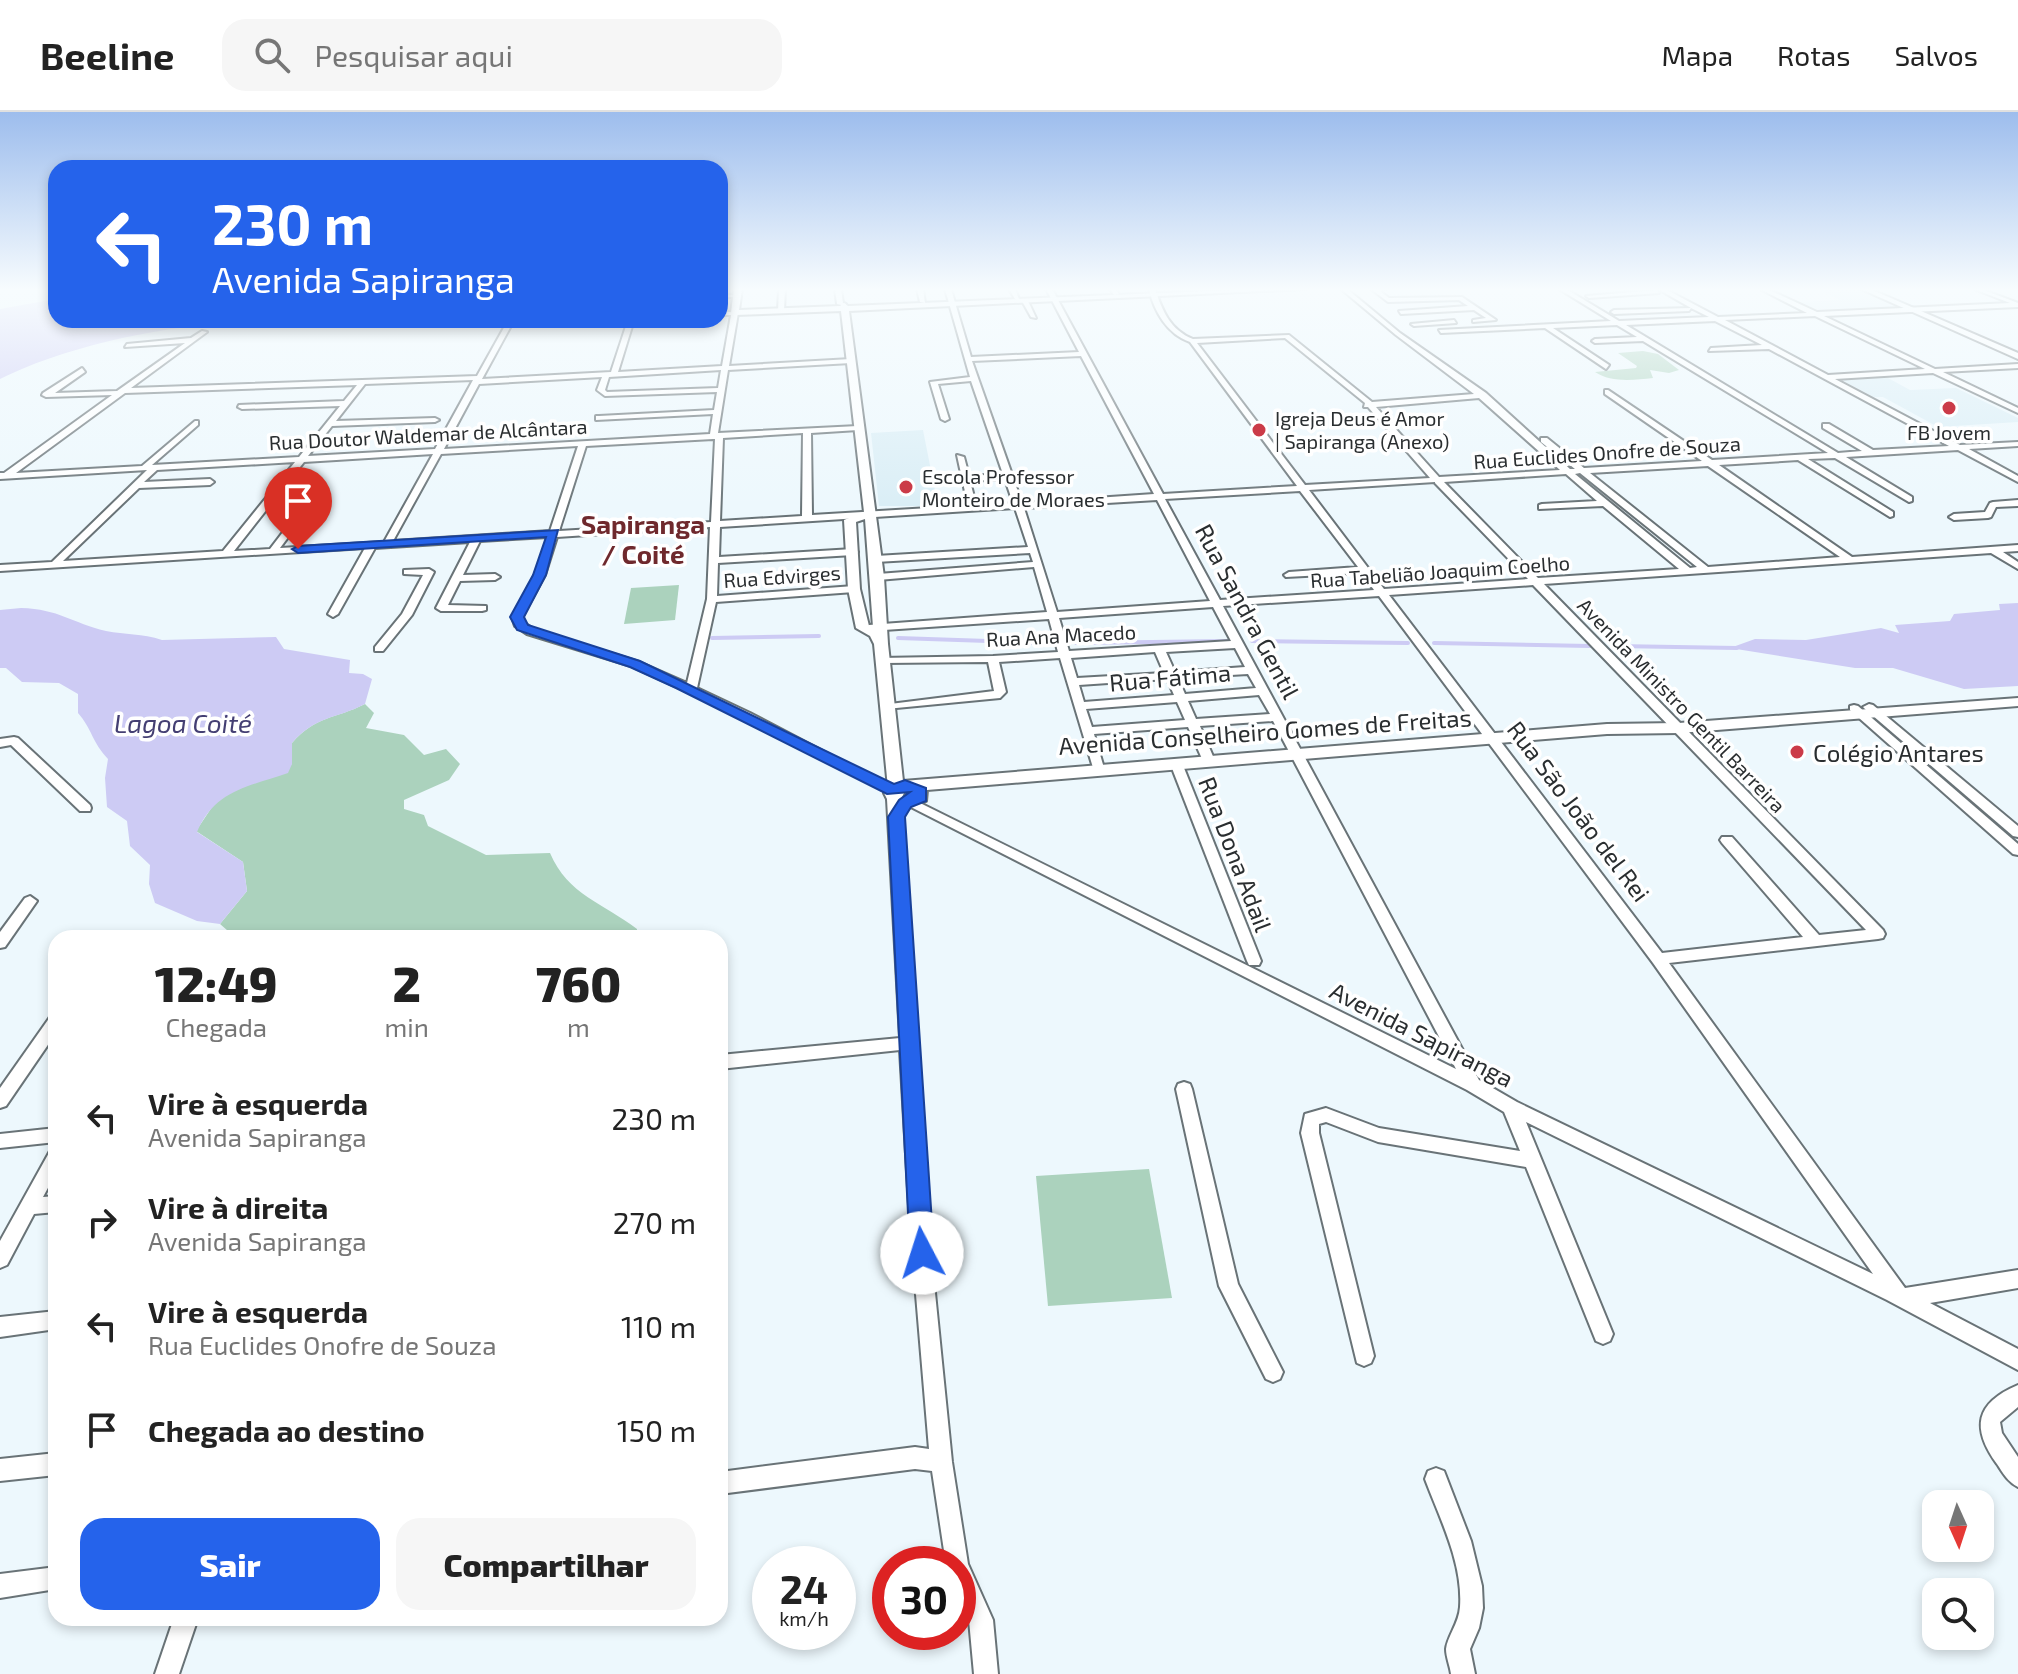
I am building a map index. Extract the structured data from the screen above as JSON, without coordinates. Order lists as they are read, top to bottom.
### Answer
{
  "streets": {
    "street": [
      "Rua Doutor Waldemar de Alcântara",
      "Rua Euclides Onofre de Souza",
      "Rua Tabelião Joaquim Coelho",
      "Rua Edvirges",
      "Rua Sandra Gentil",
      "Rua Ana Macedo",
      "Rua Fátima",
      "Avenida Ministro Gentil Barreira",
      "Avenida Conselheiro Gomes de Freitas",
      "Rua São João del Rei",
      "Rua Dona Adail",
      "Avenida Sapiranga"
    ]
  },
  "crossings": [
    ["Rua Euclides Onofre de Souza", "Rua Sandra Gentil"],
    ["Rua Euclides Onofre de Souza", "Avenida Ministro Gentil Barreira"],
    ["Rua Euclides Onofre de Souza", "Rua São João del Rei"],
    ["Rua Euclides Onofre de Souza", "Avenida Sapiranga"],
    ["Rua Tabelião Joaquim Coelho", "Rua Sandra Gentil"],
    ["Rua Tabelião Joaquim Coelho", "Rua Ana Macedo"],
    ["Rua Tabelião Joaquim Coelho", "Avenida Ministro Gentil Barreira"],
    ["Rua Tabelião Joaquim Coelho", "Rua São João del Rei"],
    ["Rua Sandra Gentil", "Rua Ana Macedo"],
    ["Rua Sandra Gentil", "Rua Fátima"],
    ["Rua Sandra Gentil", "Avenida Conselheiro Gomes de Freitas"],
    ["Rua Sandra Gentil", "Avenida Sapiranga"],
    ["Avenida Ministro Gentil Barreira", "Avenida Conselheiro Gomes de Freitas"],
    ["Avenida Conselheiro Gomes de Freitas", "Rua São João del Rei"],
    ["Avenida Conselheiro Gomes de Freitas", "Rua Dona Adail"],
    ["Avenida Conselheiro Gomes de Freitas", "Avenida Sapiranga"],
    ["Rua São João del Rei", "Avenida Sapiranga"]
  ],
  "districts": ["Sapiranga / Coité"],
  "water": ["Lagoa Coité"],
  "places": [
    "FB Jovem",
    "Igreja Deus é Amor | Sapiranga (Anexo)",
    "Escola Professor Monteiro de Moraes",
    "Colégio Antares"
  ],
  "north": "bottom",
  "page": {
    "header": "Beeline",
    "search": "Pesquisar aqui",
    "nav": ["Mapa", "Rotas", "Salvos"],
    "turn": ["230 m", "Avenida Sapiranga"],
    "eta": [
      "12:49",
      "Chegada",
      "2",
      "min",
      "760",
      "m"
    ],
    "list": [
      {
        "name": "Vire à esquerda",
        "note": "Avenida Sapiranga",
        "value": "230 m"
      },
      {
        "name": "Vire à direita",
        "note": "Avenida Sapiranga",
        "value": "270 m"
      },
      {
        "name": "Vire à esquerda",
        "note": "Rua Euclides Onofre de Souza",
        "value": "110 m"
      },
      {
        "name": "Chegada ao destino",
        "value": "150 m"
      }
    ],
    "buttons": ["Sair", "Compartilhar"],
    "speed": "24 km/h",
    "limit": "30"
  }
}
